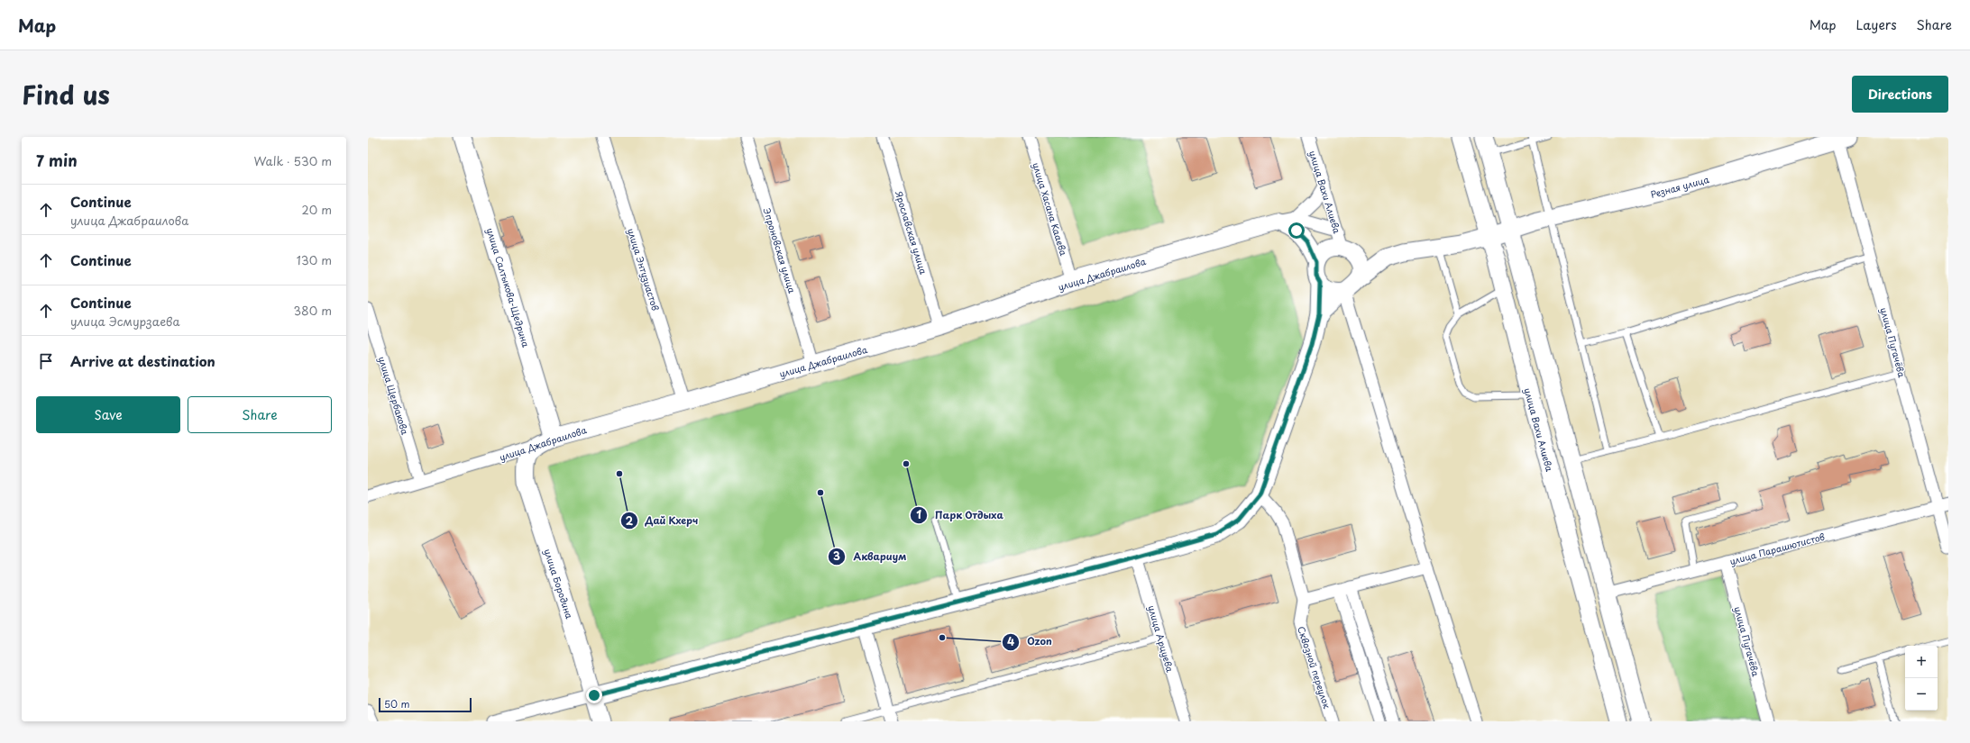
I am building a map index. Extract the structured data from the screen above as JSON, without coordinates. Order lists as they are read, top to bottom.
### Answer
{
  "streets": {
    "street": [
      "Резная улица",
      "улица Вахи Алиева",
      "улица Хасана Кааева",
      "Ярославская улица",
      "Эпроновская улица",
      "улица Энтузиастов",
      "улица Джабраилова",
      "улица Салтыкова-Щедрина",
      "улица Пугачёва",
      "улица Щербакова",
      "улица Парашютистов",
      "улица Бородина",
      "улица Арцуева",
      "Сквозной переулок"
    ]
  },
  "crossings": [
    ["Резная улица", "улица Вахи Алиева"],
    ["Резная улица", "улица Пугачёва"],
    ["улица Вахи Алиева", "улица Джабраилова"],
    ["улица Хасана Кааева", "улица Джабраилова"],
    ["Ярославская улица", "улица Джабраилова"],
    ["Эпроновская улица", "улица Джабраилова"],
    ["улица Энтузиастов", "улица Джабраилова"],
    ["улица Джабраилова", "улица Салтыкова-Щедрина"],
    ["улица Джабраилова", "улица Щербакова"],
    ["улица Джабраилова", "улица Бородина"],
    ["улица Пугачёва", "улица Парашютистов"]
  ],
  "places": [
    "Парк Отдыха",
    "Дай Кхерч",
    "Аквариум",
    "Ozon"
  ],
  "scale_bar": "50 m",
  "page": {
    "header": "Map",
    "nav": ["Map", "Layers", "Share"],
    "title": "Find us",
    "buttons": [
      "Directions",
      ["Save", "Share"]
    ],
    "heading": ["7 min", "Walk · 530 m"],
    "list": [
      ["Continue", "улица Джабраилова", "20 m"],
      ["Continue", "130 m"],
      ["Continue", "улица Эсмурзаева", "380 m"],
      "Arrive at destination"
    ],
    "map_buttons": ["+", "−"],
    "scale": "50 m"
  }
}
